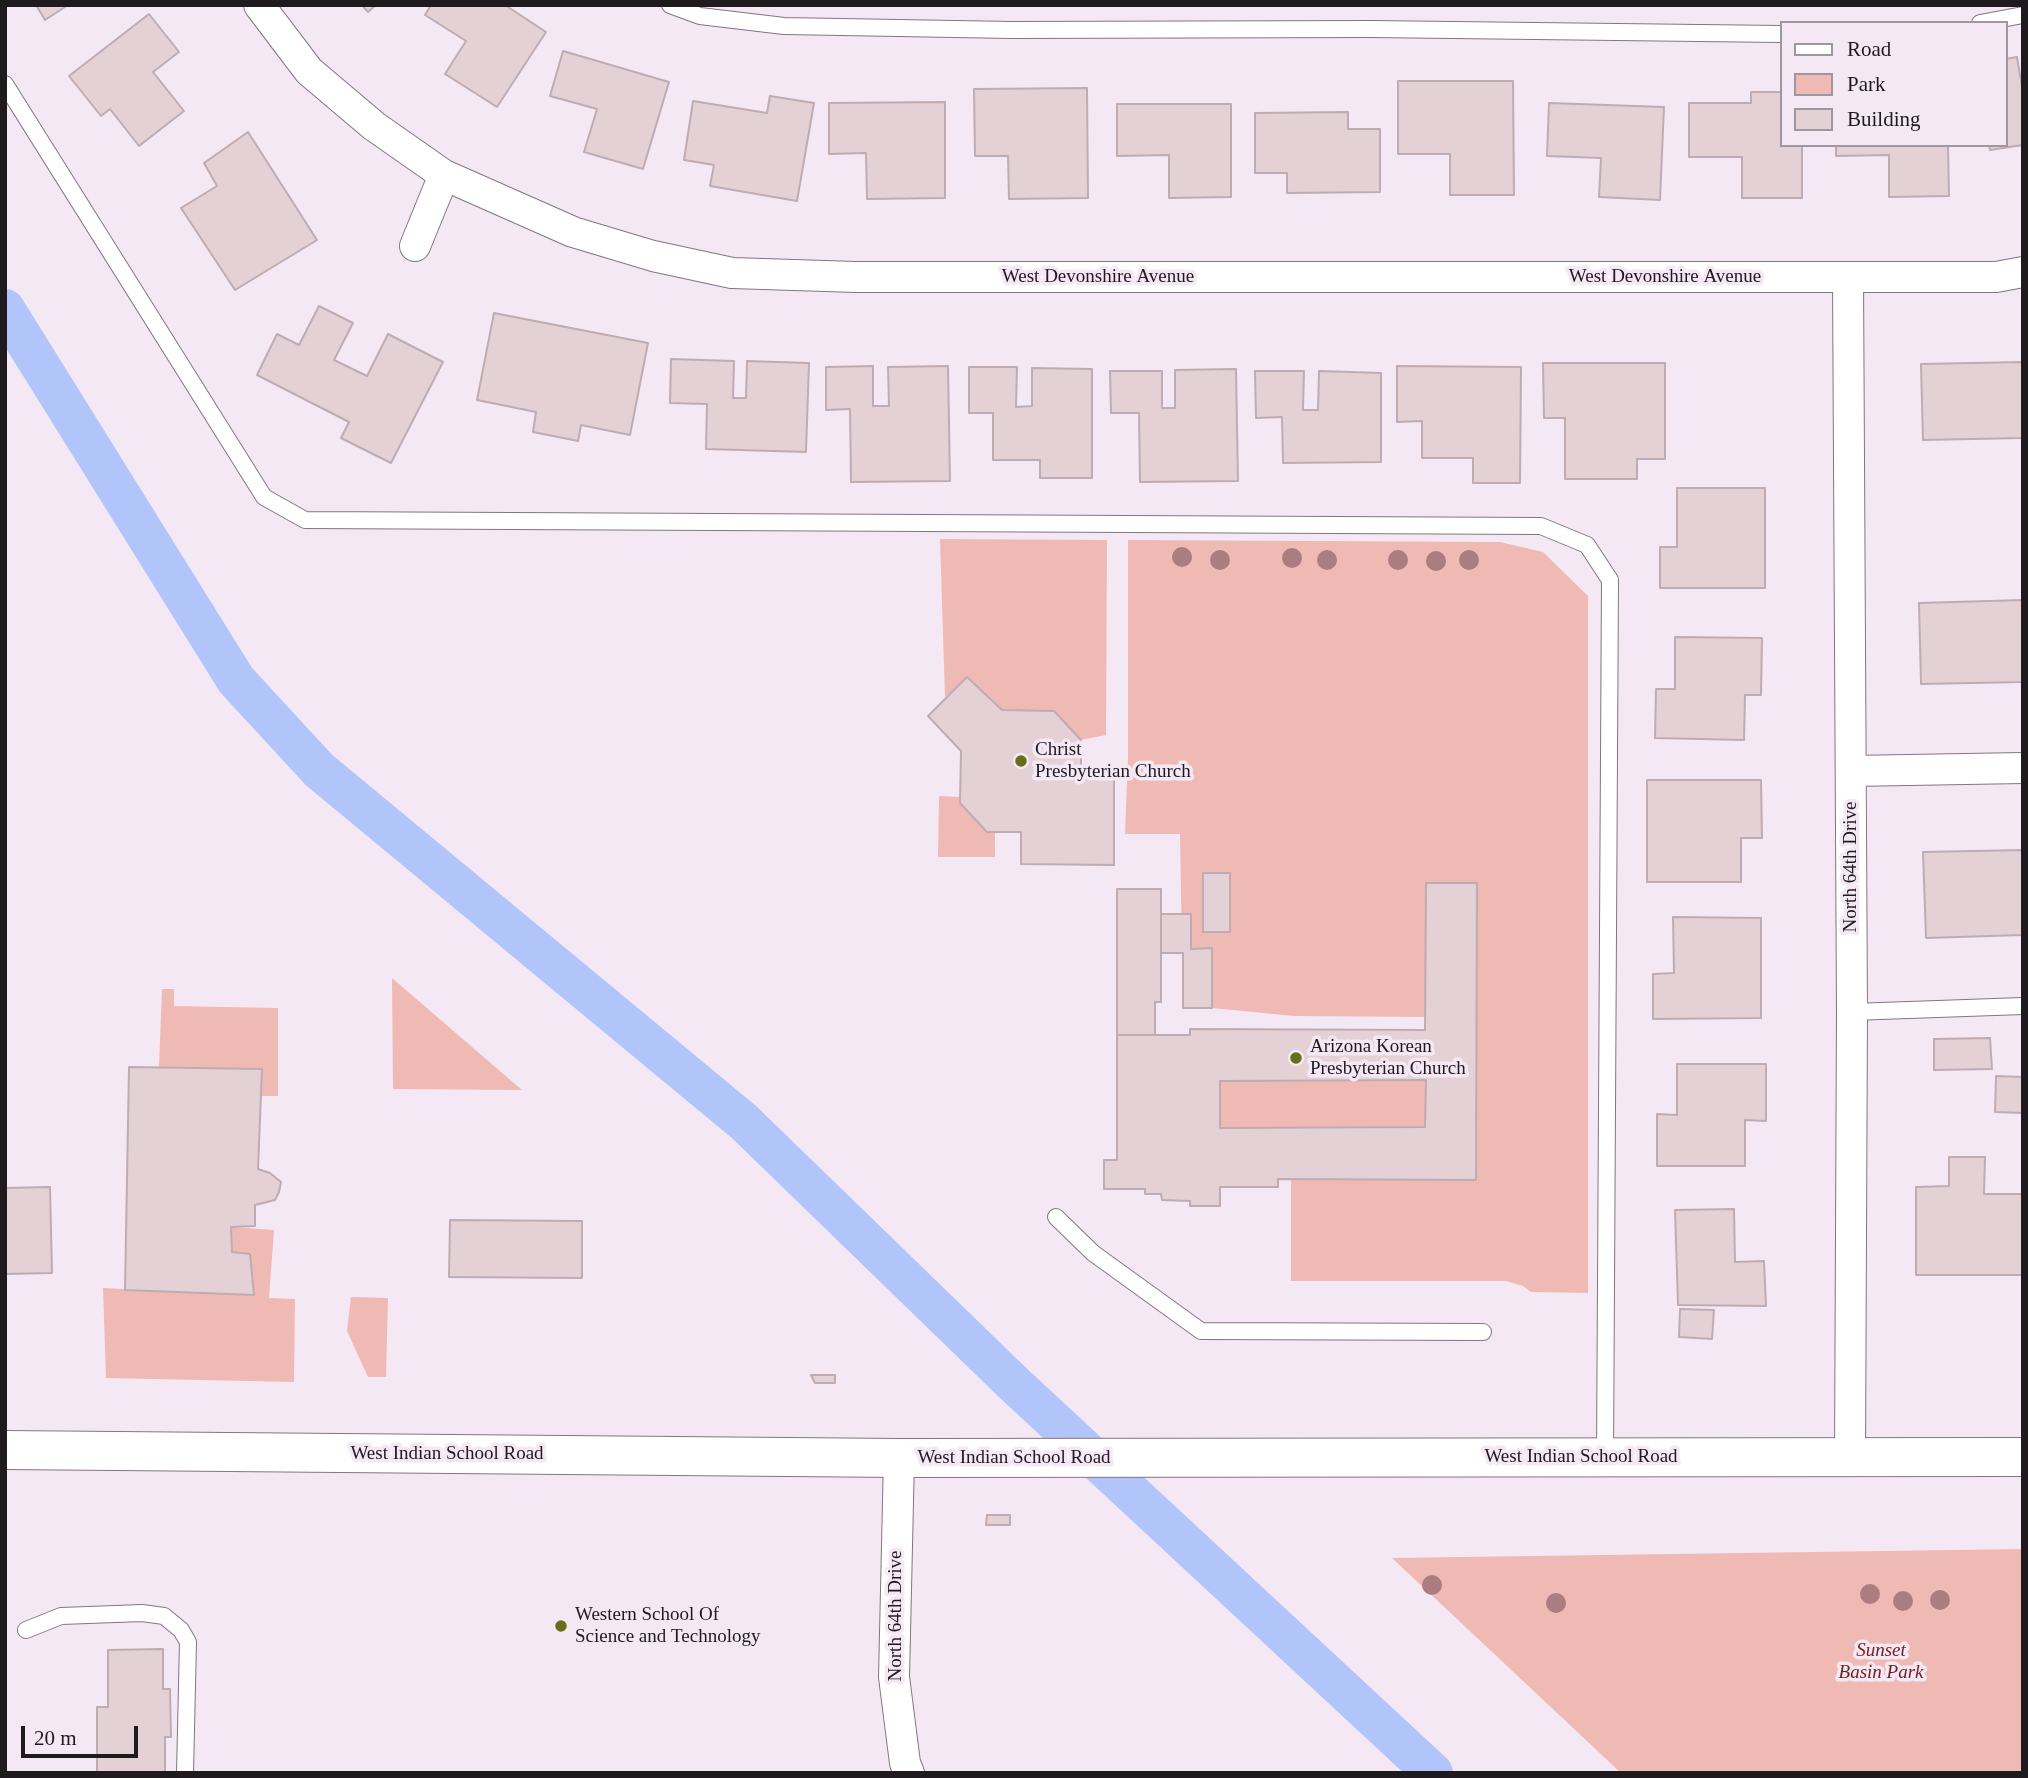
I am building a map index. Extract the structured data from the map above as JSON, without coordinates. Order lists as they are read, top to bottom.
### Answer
{
  "streets": {
    "main road": ["West Indian School Road"],
    "street": ["West Devonshire Avenue", "North 64th Drive"]
  },
  "crossings": [
    ["West Devonshire Avenue", "North 64th Drive"],
    ["North 64th Drive", "West Indian School Road"]
  ],
  "parks": ["Sunset Basin Park"],
  "places": ["Christ Presbyterian Church", "Arizona Korean Presbyterian Church", "Western School Of Science and Technology"],
  "legend": ["Road", "Park", "Building"],
  "scale_bar": "20 m"
}
